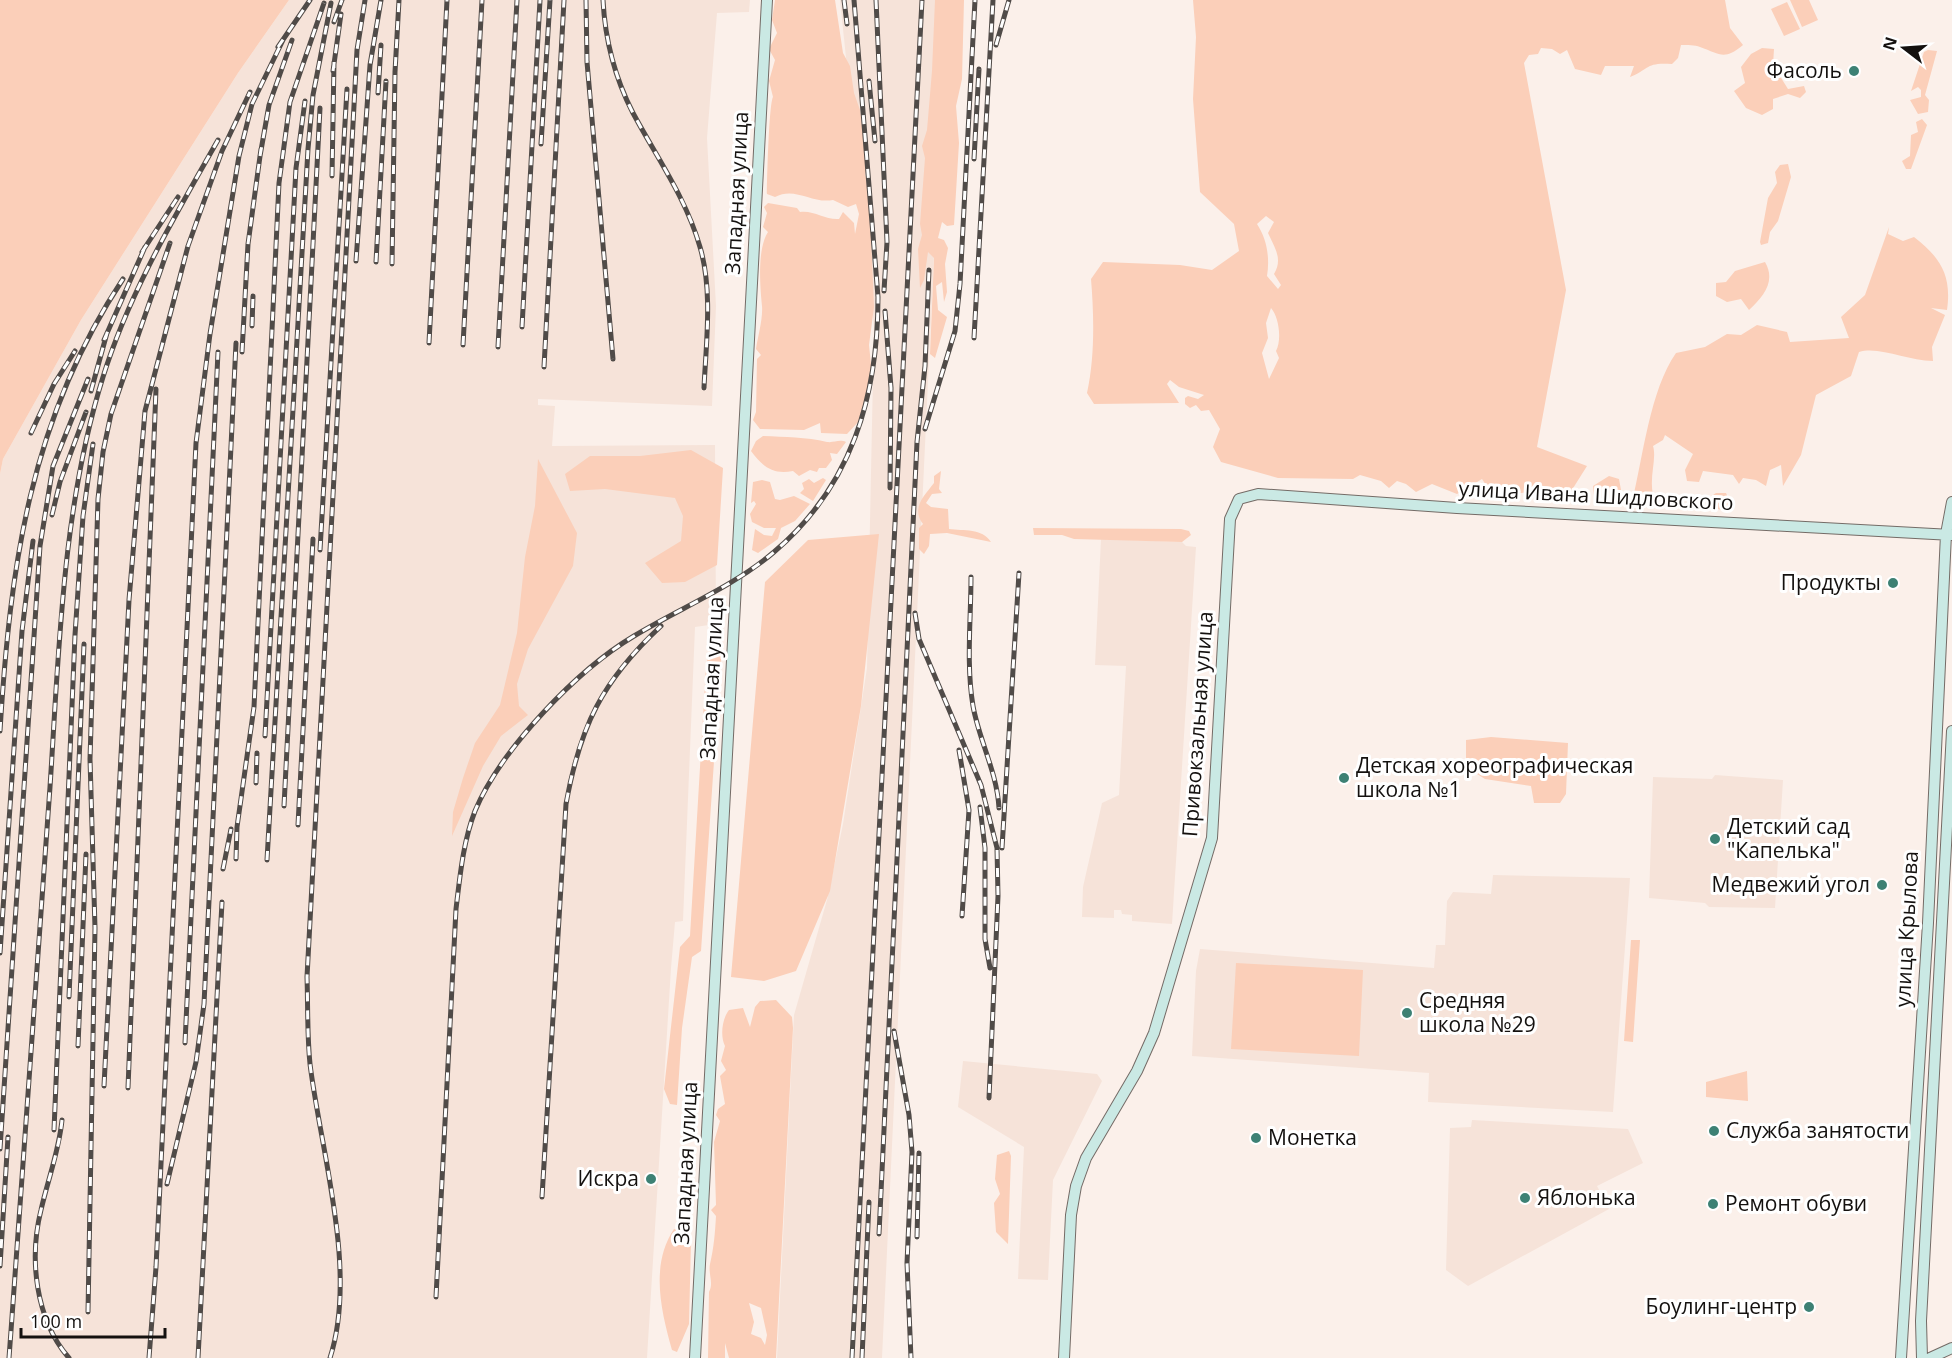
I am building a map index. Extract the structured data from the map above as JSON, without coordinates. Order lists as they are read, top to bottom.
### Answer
{
  "streets": {
    "street": [
      "Западная улица",
      "улица Ивана Шидловского",
      "Привокзальная улица",
      "улица Крылова"
    ]
  },
  "crossings": [
    ["улица Ивана Шидловского", "Привокзальная улица"],
    ["улица Ивана Шидловского", "улица Крылова"]
  ],
  "places": [
    "Фасоль",
    "Продукты",
    "Детская хореографическая школа №1",
    "Детский сад \"Капелька\"",
    "Медвежий угол",
    "Средняя школа №29",
    "Служба занятости",
    "Монетка",
    "Искра",
    "Яблонька",
    "Ремонт обуви",
    "Боулинг-центр"
  ],
  "scale_bar": "100 m",
  "north": "left"
}
